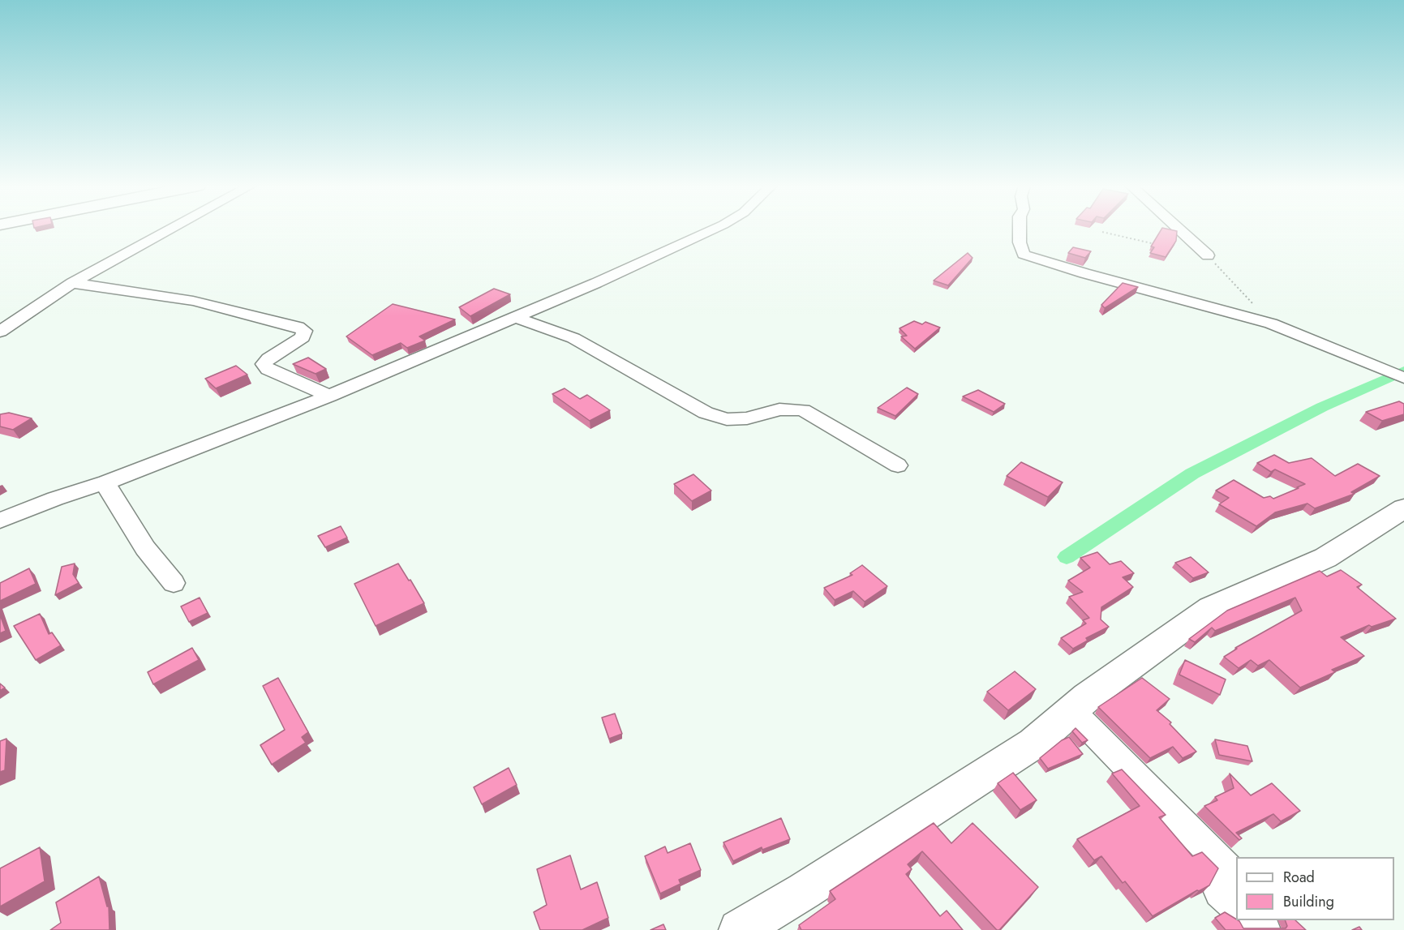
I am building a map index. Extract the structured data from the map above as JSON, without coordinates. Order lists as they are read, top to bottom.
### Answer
{
  "legend": ["Road", "Building"]
}
